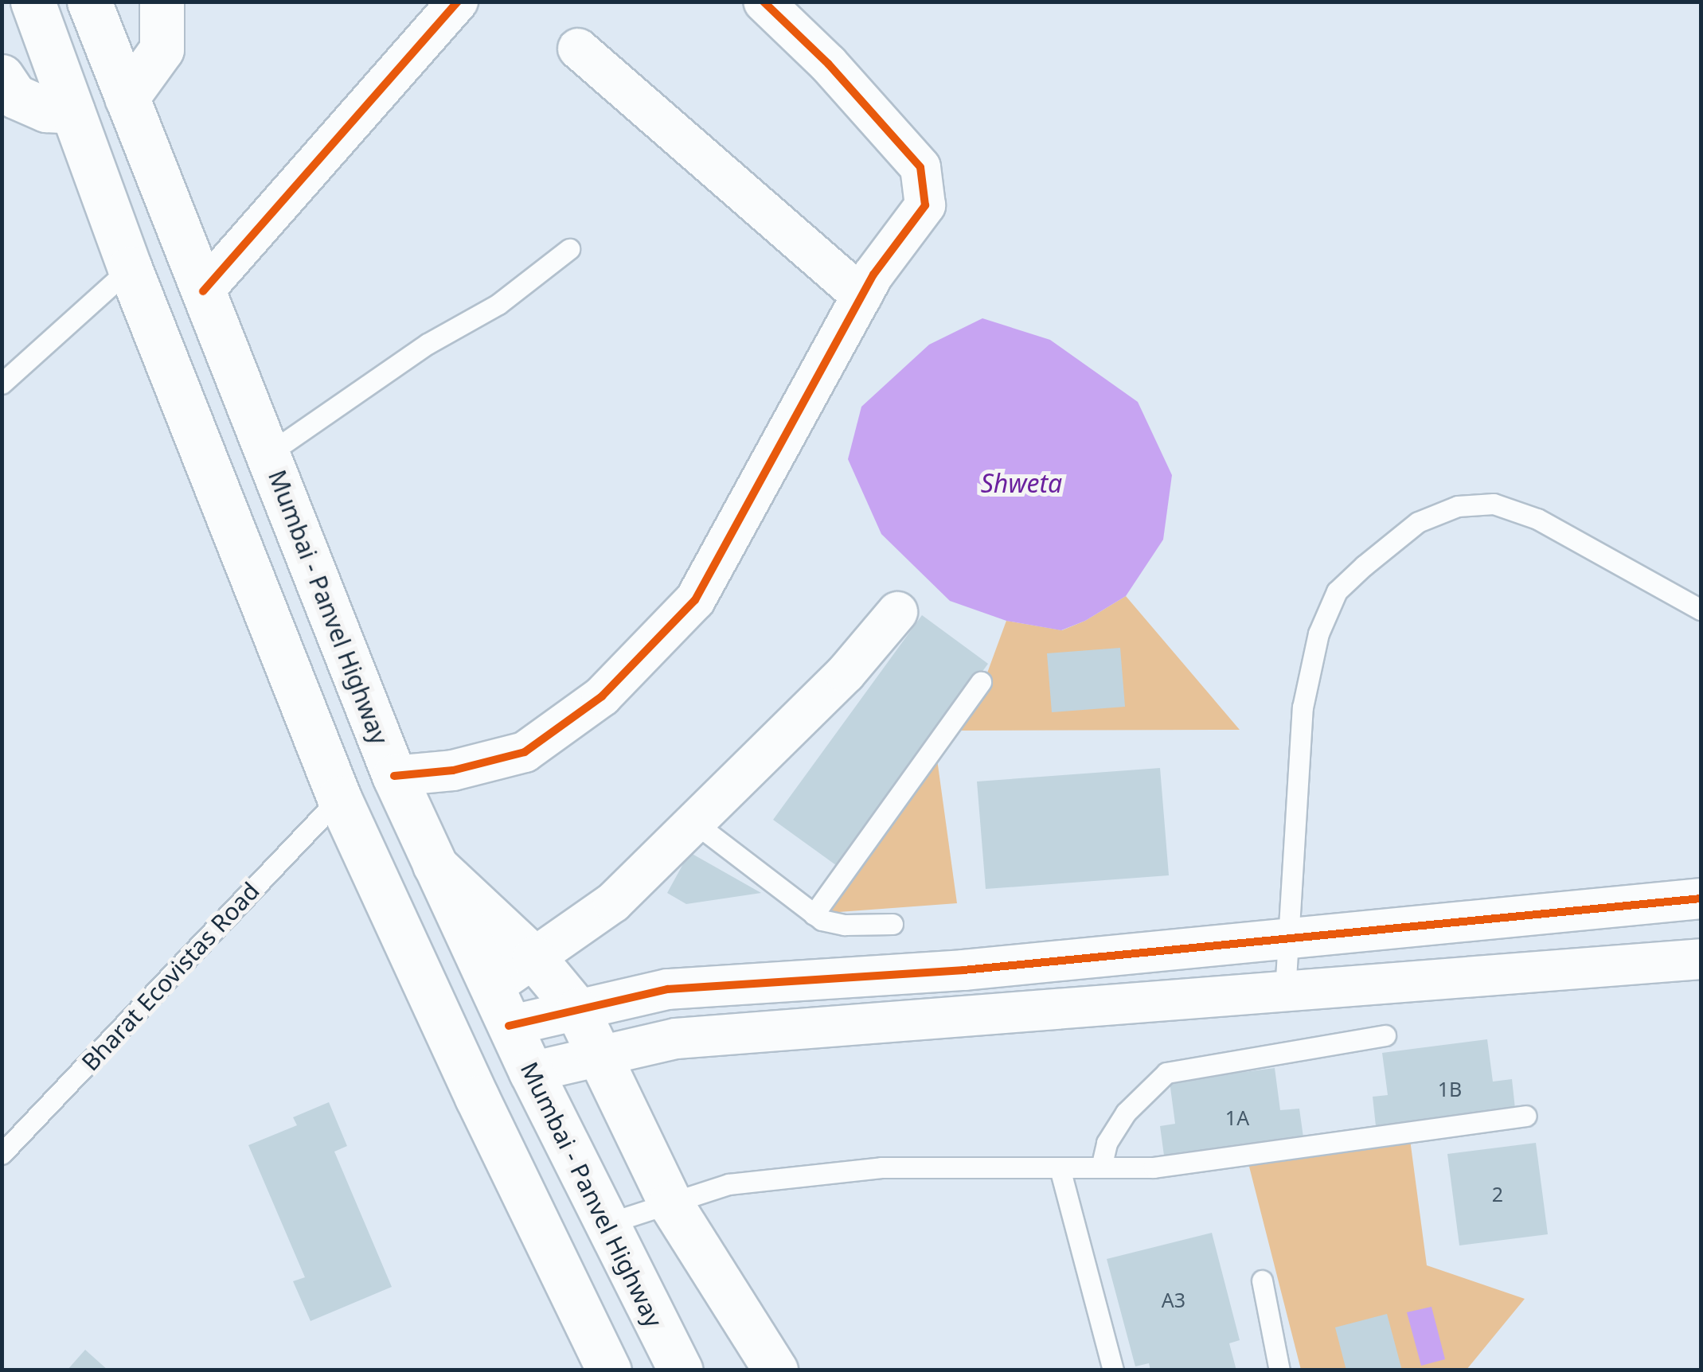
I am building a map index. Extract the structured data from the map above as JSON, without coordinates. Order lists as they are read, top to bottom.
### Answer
{
  "streets": {
    "main road": ["Mumbai - Panvel Highway"],
    "lane": ["Bharat Ecovistas Road"]
  },
  "water": ["Shweta"],
  "house_numbers": [
    "1B",
    "1A",
    "2",
    "A3"
  ]
}
